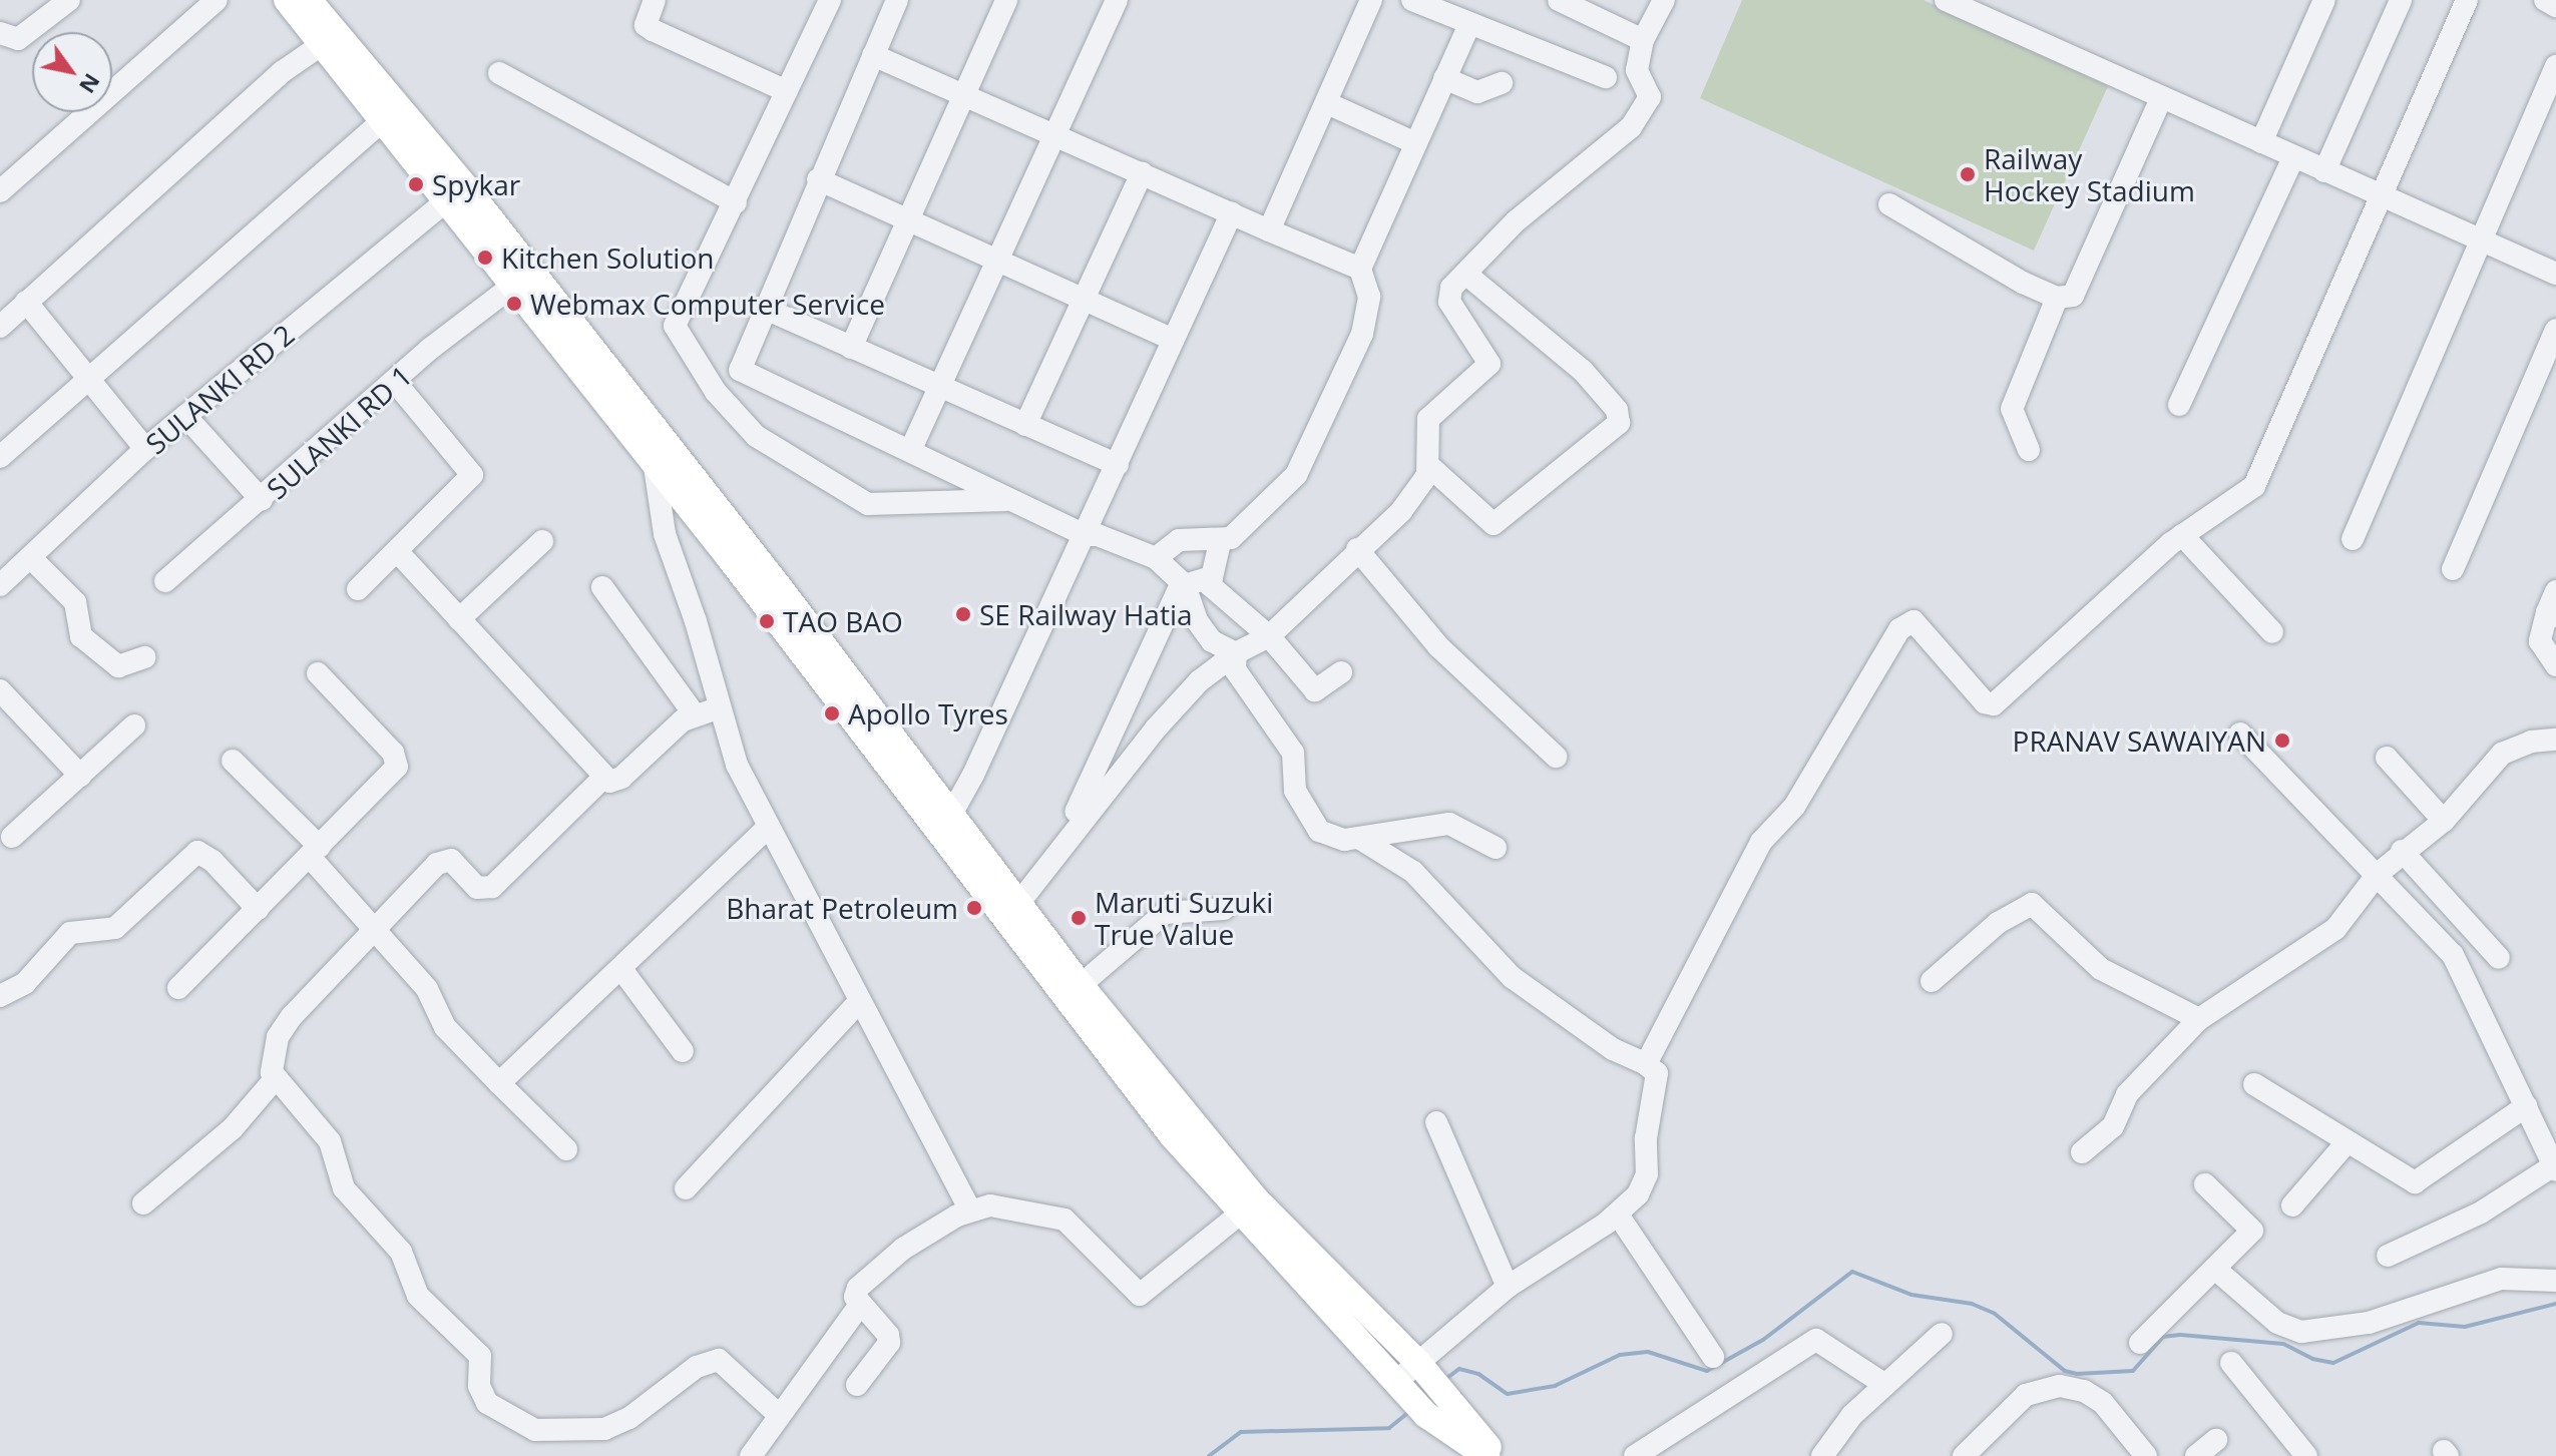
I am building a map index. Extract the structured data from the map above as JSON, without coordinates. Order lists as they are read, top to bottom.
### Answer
{
  "streets": {
    "street": ["SULANKI RD 2", "SULANKI RD 1"]
  },
  "places": [
    "Railway Hockey Stadium",
    "Spykar",
    "Kitchen Solution",
    "Webmax Computer Service",
    "SE Railway Hatia",
    "TAO BAO",
    "Apollo Tyres",
    "PRANAV SAWAIYAN",
    "Bharat Petroleum",
    "Maruti Suzuki True Value"
  ],
  "north": "bottom right"
}
